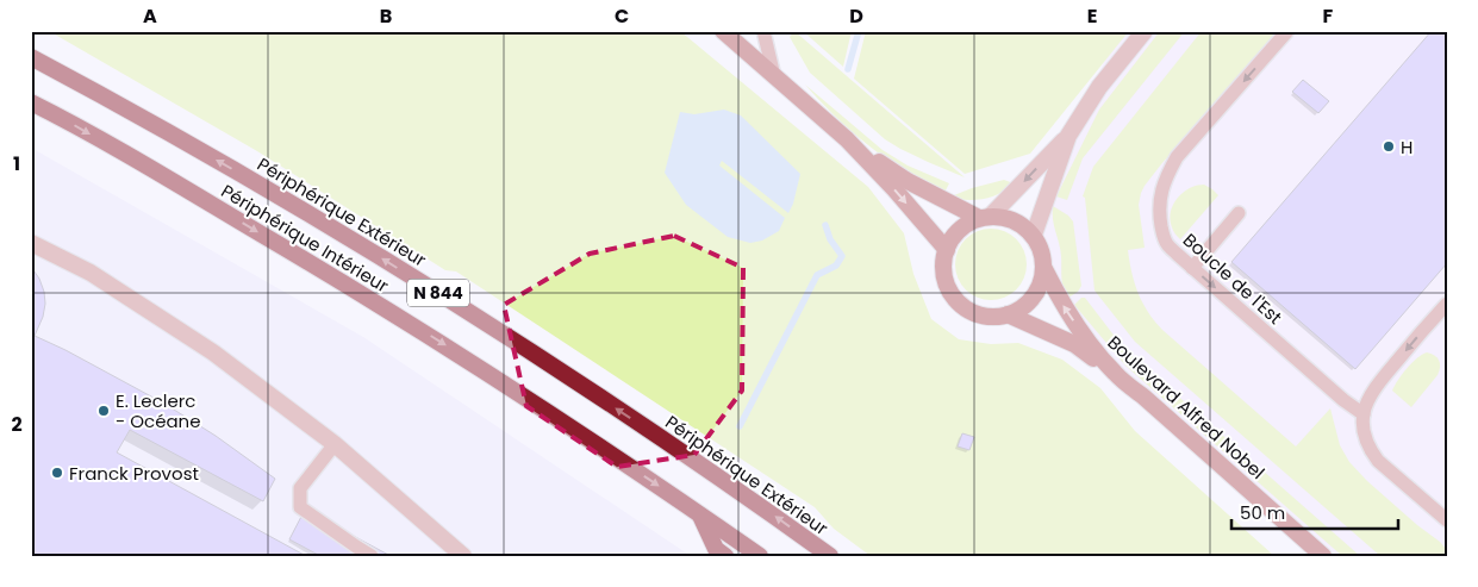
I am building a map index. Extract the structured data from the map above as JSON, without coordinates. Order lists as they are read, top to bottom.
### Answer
{
  "streets": {
    "highway": ["Périphérique Extérieur", "Périphérique Intérieur", "N 844"],
    "main road": ["Boulevard Alfred Nobel"],
    "lane": ["Boucle de l'Est"]
  },
  "one_way": ["Périphérique Extérieur", "Périphérique Intérieur"],
  "places": ["H", "E. Leclerc - Océane", "Franck Provost"],
  "scale_bar": "50 m",
  "grid": {
    "columns": [
      "A",
      "B",
      "C",
      "D",
      "E",
      "F"
    ],
    "rows": ["1", "2"]
  }
}
